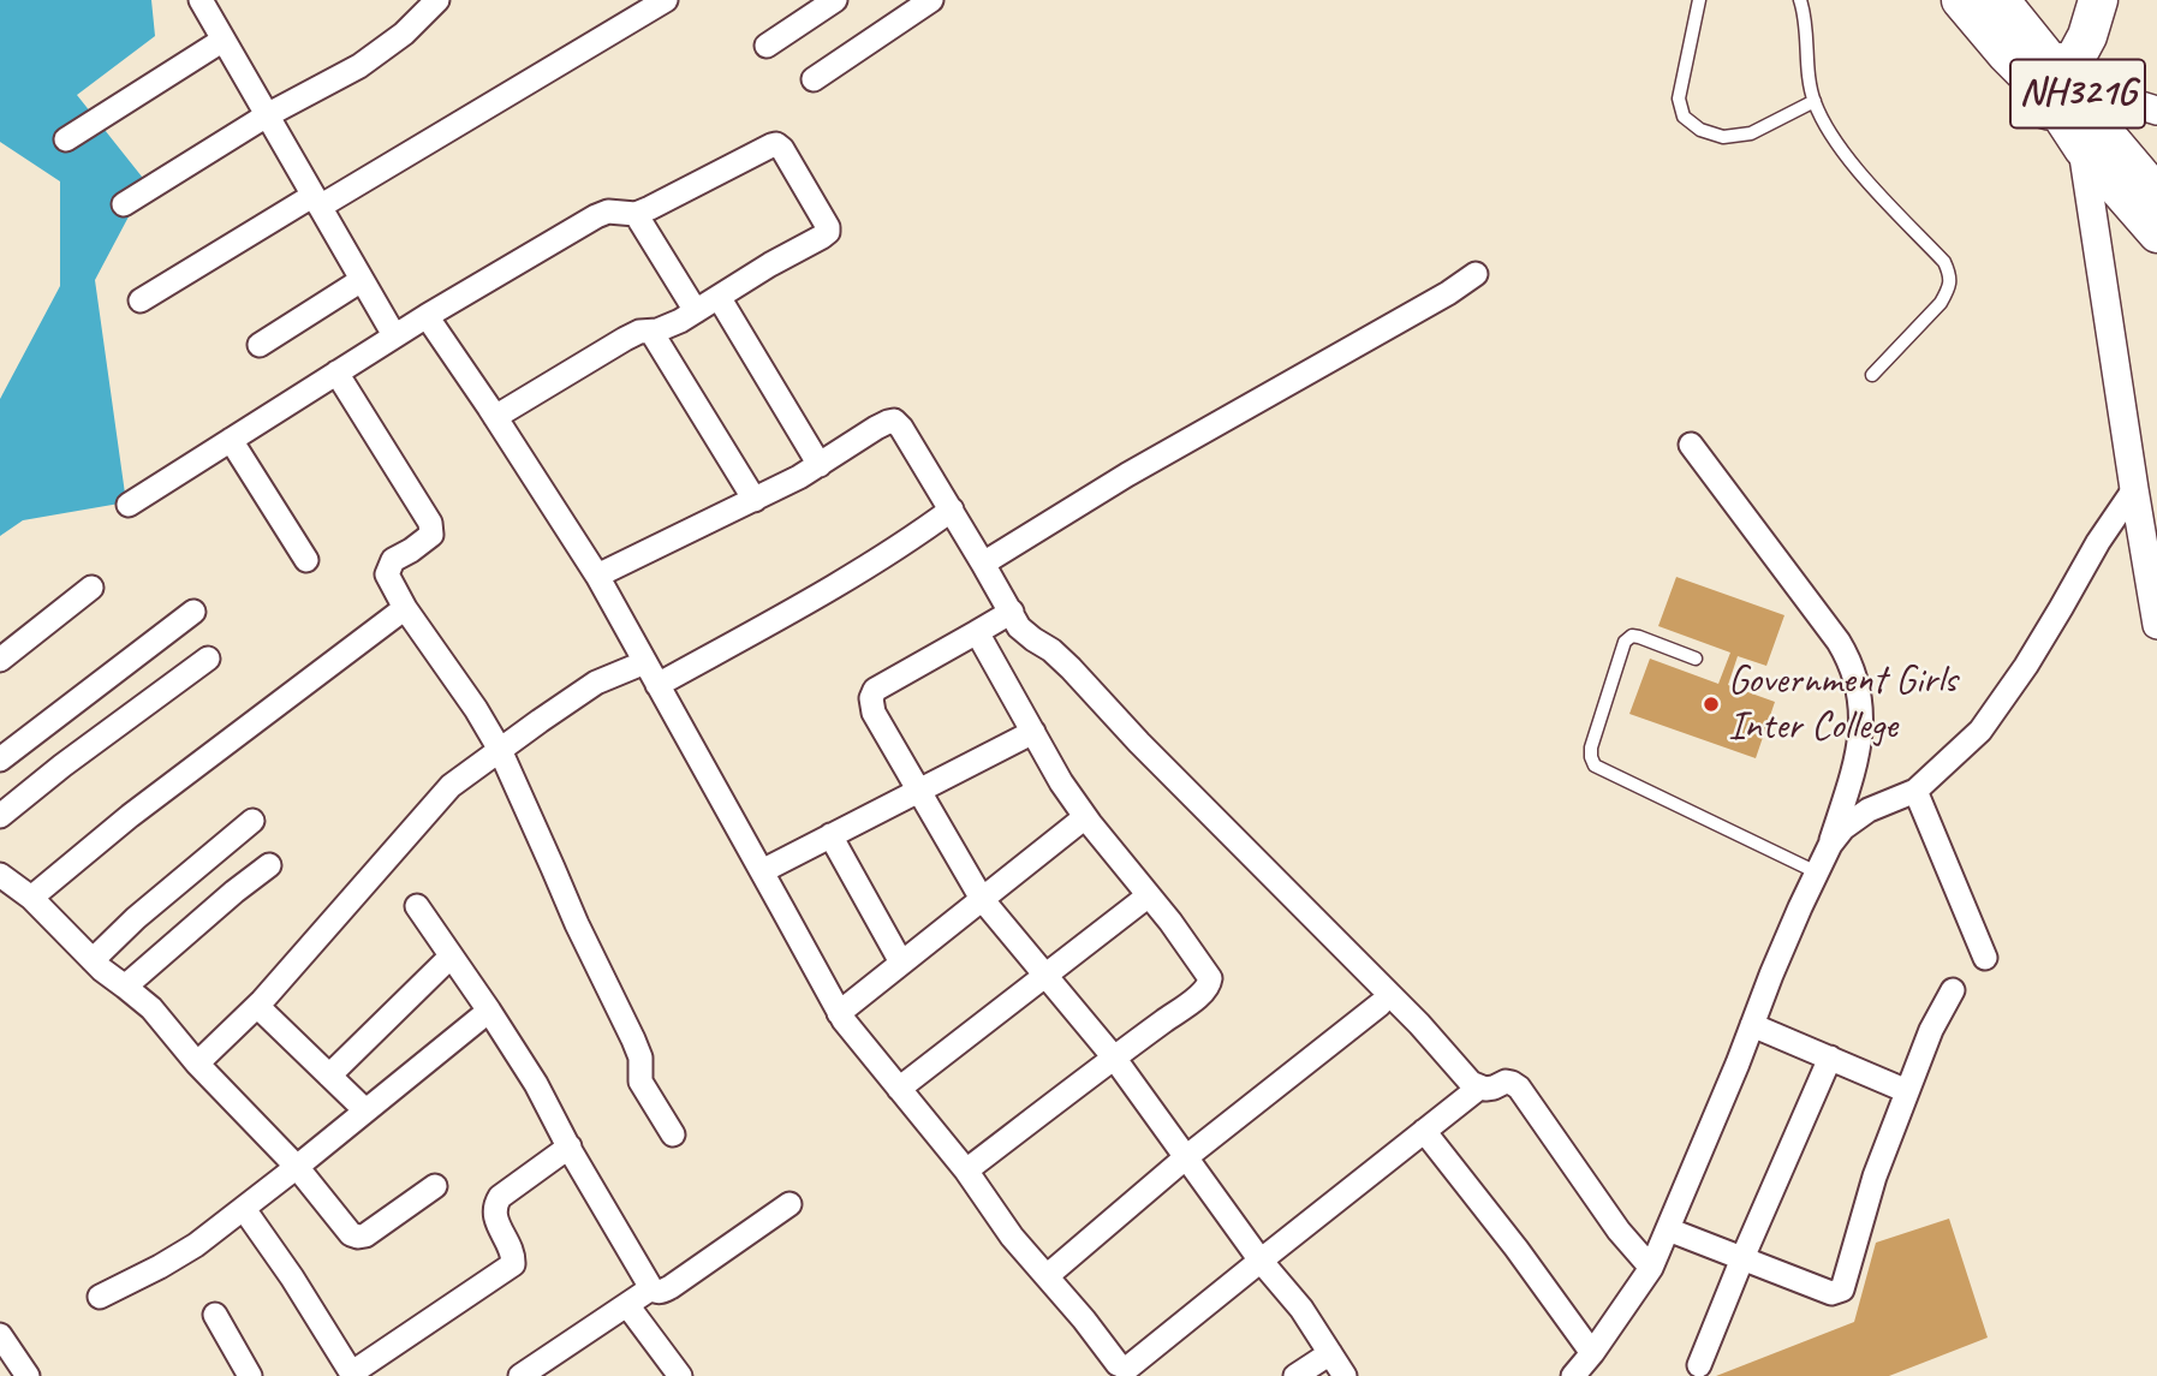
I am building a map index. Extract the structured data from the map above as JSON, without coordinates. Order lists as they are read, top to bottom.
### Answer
{
  "streets": {
    "highway": ["NH321G"]
  },
  "places": ["Government Girls Inter College"]
}
